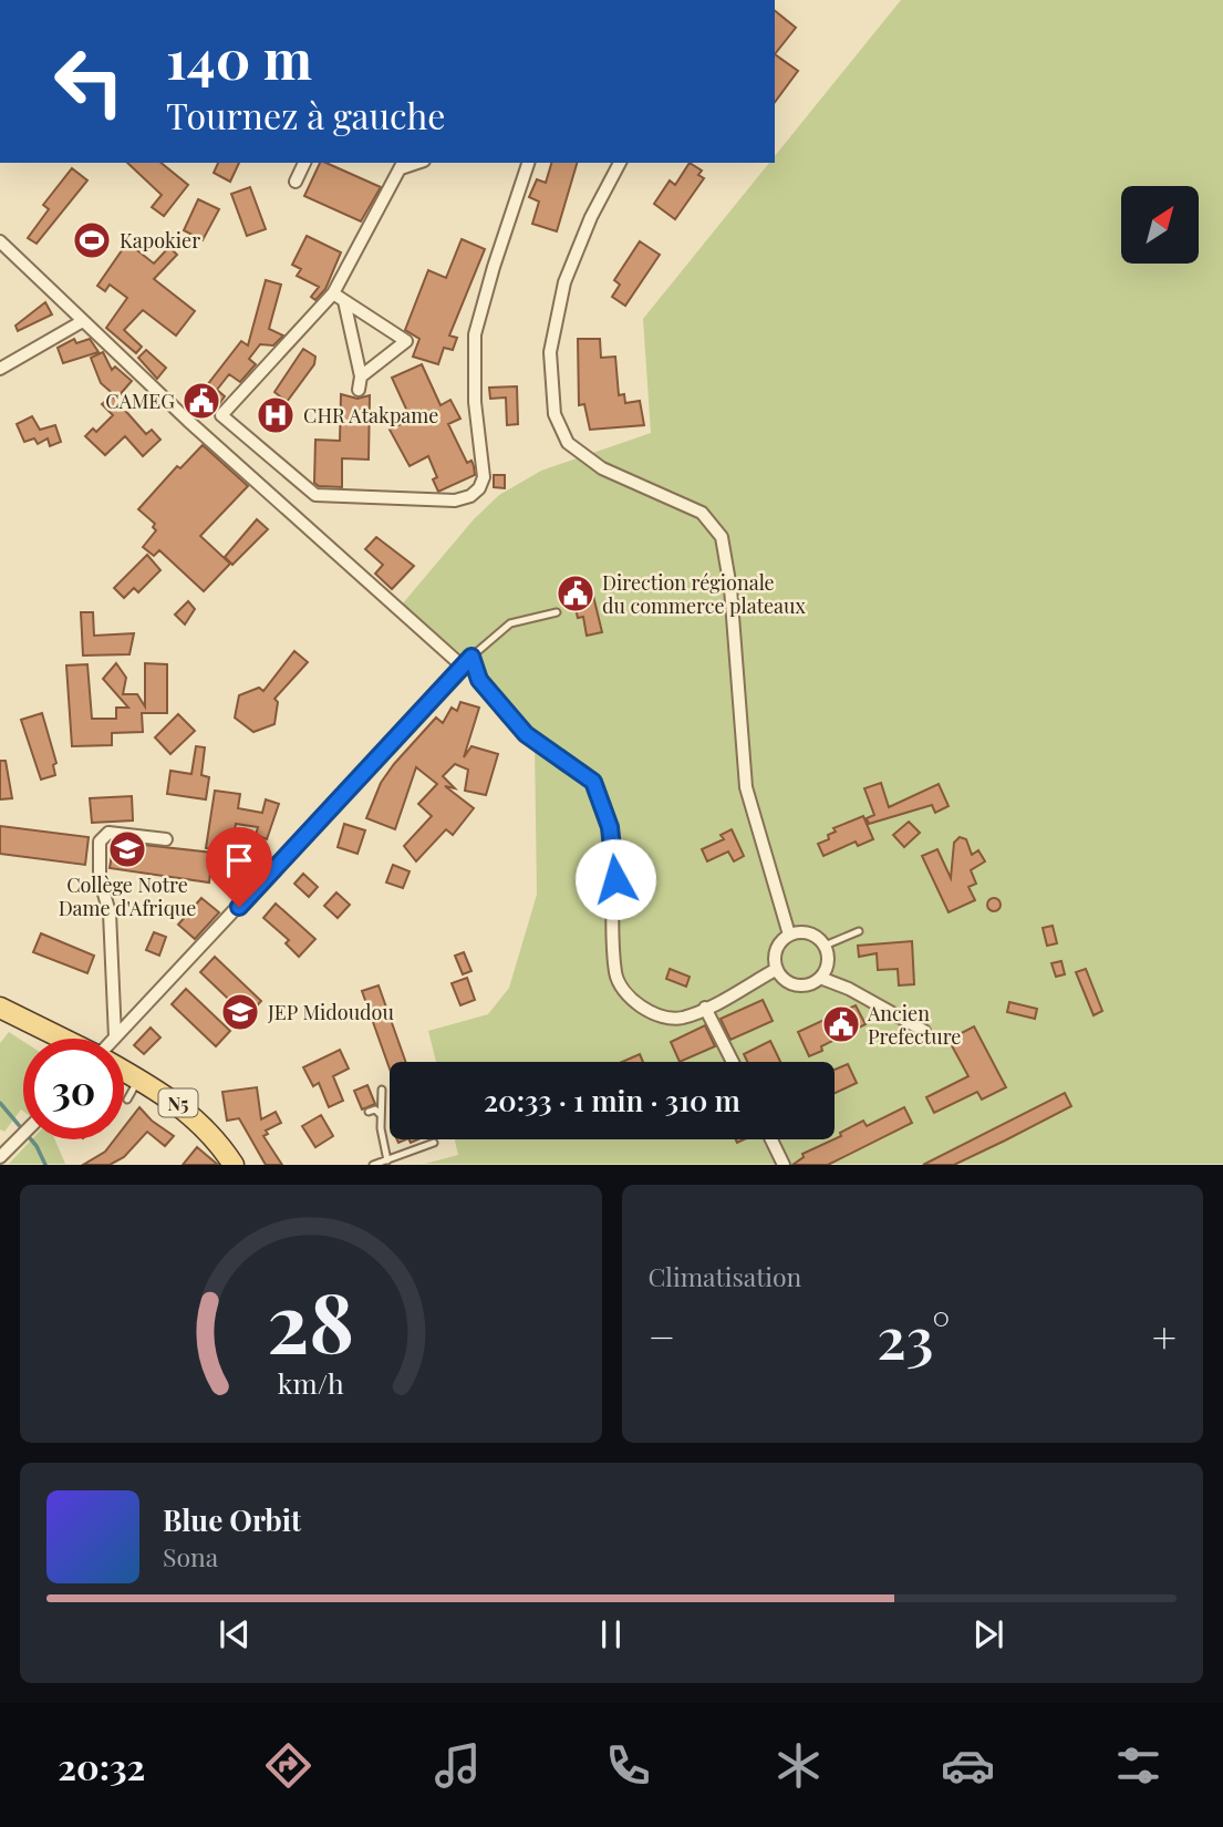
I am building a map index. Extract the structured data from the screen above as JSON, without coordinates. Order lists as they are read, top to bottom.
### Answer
{
  "streets": {
    "main road": ["N5"]
  },
  "places": {
    "sports": ["Kapokier"],
    "public building": ["CAMEG", "Direction régionale du commerce plateaux", "Ancien Prefecture"],
    "hospital": ["CHR Atakpame"],
    "school or university": ["Collège Notre Dame d'Afrique", "JEP Midoudou"]
  },
  "north": "top right",
  "page": {
    "turn": ["140 m", "Tournez à gauche"],
    "limit": "30",
    "trip": "20:33 · 1 min · 310 m",
    "tile": "Climatisation",
    "heat": ["−", "23°", "+"],
    "song": ["Blue Orbit", "Sona"],
    "tabs": "20:32",
    "gauge": ["28", "km/h"]
  }
}
